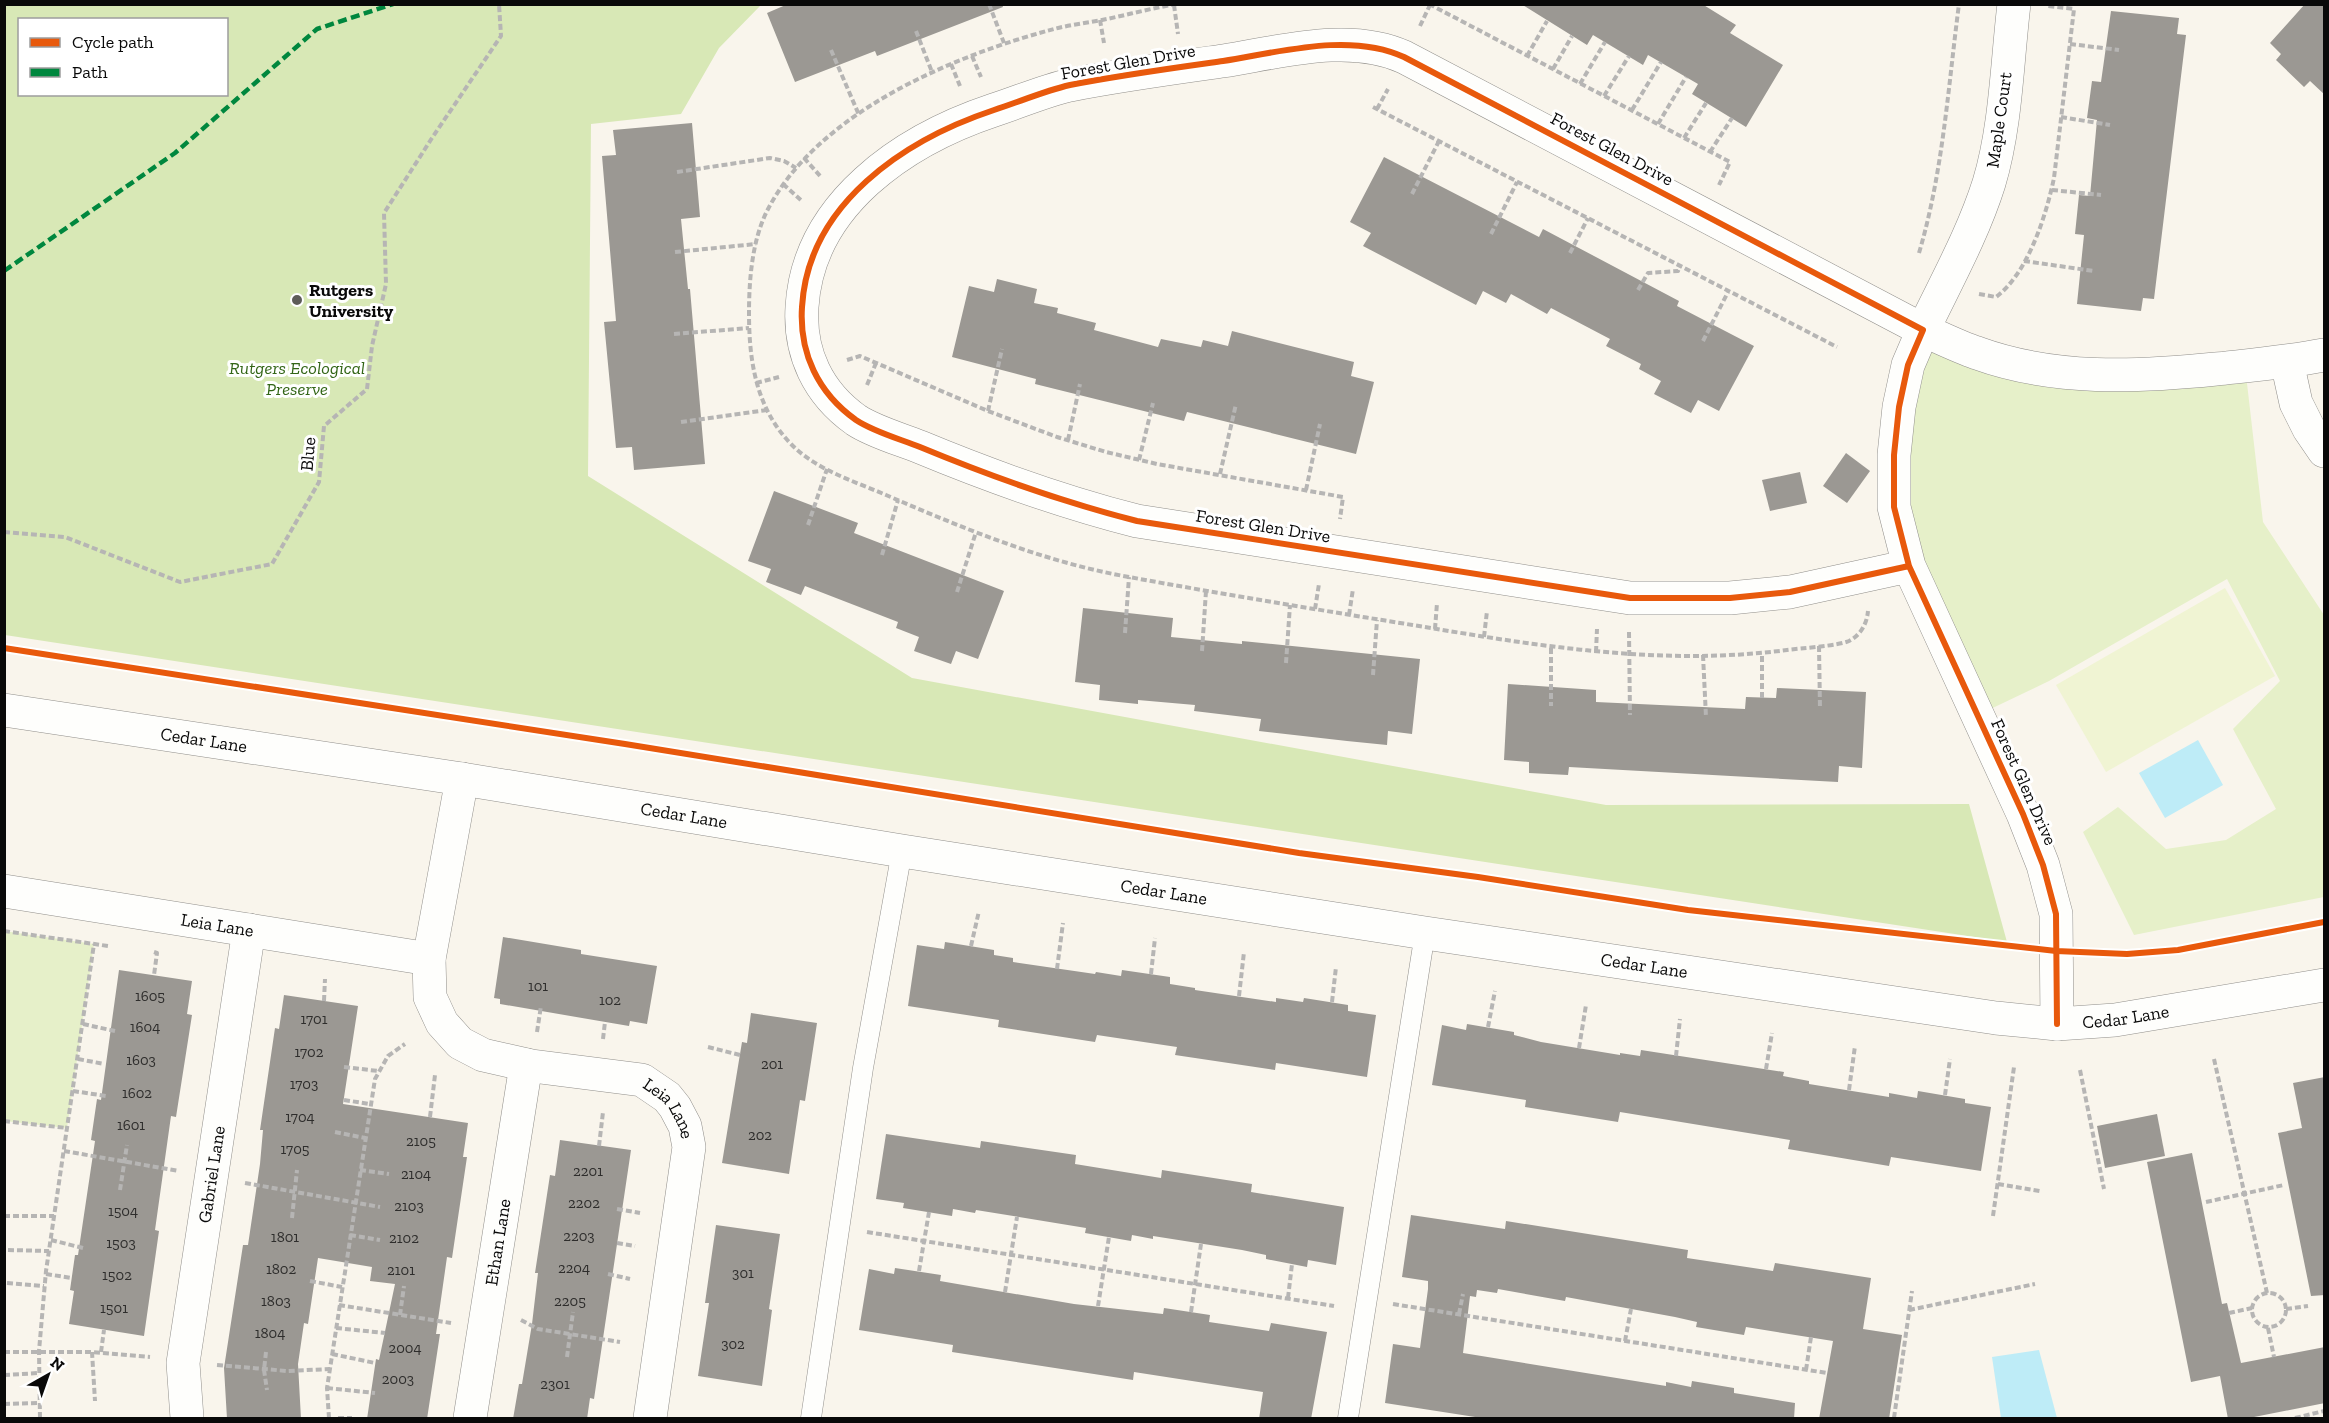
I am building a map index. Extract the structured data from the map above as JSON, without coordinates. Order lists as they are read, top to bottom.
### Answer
{
  "streets": {
    "street": [
      "Forest Glen Drive",
      "Maple Court",
      "Cedar Lane",
      "Leia Lane",
      "Gabriel Lane",
      "Ethan Lane"
    ],
    "path": ["Blue"]
  },
  "crossings": [
    ["Forest Glen Drive", "Maple Court"],
    ["Forest Glen Drive", "Cedar Lane"],
    ["Cedar Lane", "Leia Lane"],
    ["Leia Lane", "Gabriel Lane"],
    ["Leia Lane", "Ethan Lane"]
  ],
  "parks": ["Rutgers Ecological Preserve"],
  "places": ["Rutgers University"],
  "house_numbers": [
    "101",
    "1605",
    "102",
    "1701",
    "1604",
    "1702",
    "1603",
    "201",
    "1703",
    "1602",
    "1704",
    "1601",
    "202",
    "2105",
    "1705",
    "2201",
    "2104",
    "2202",
    "2103",
    "1504",
    "2203",
    "1801",
    "2102",
    "1503",
    "2204",
    "1802",
    "2101",
    "301",
    "1502",
    "1803",
    "2205",
    "1501",
    "1804",
    "302",
    "2004",
    "2003",
    "2301"
  ],
  "legend": ["Cycle path", "Path"],
  "north": "top right"
}
